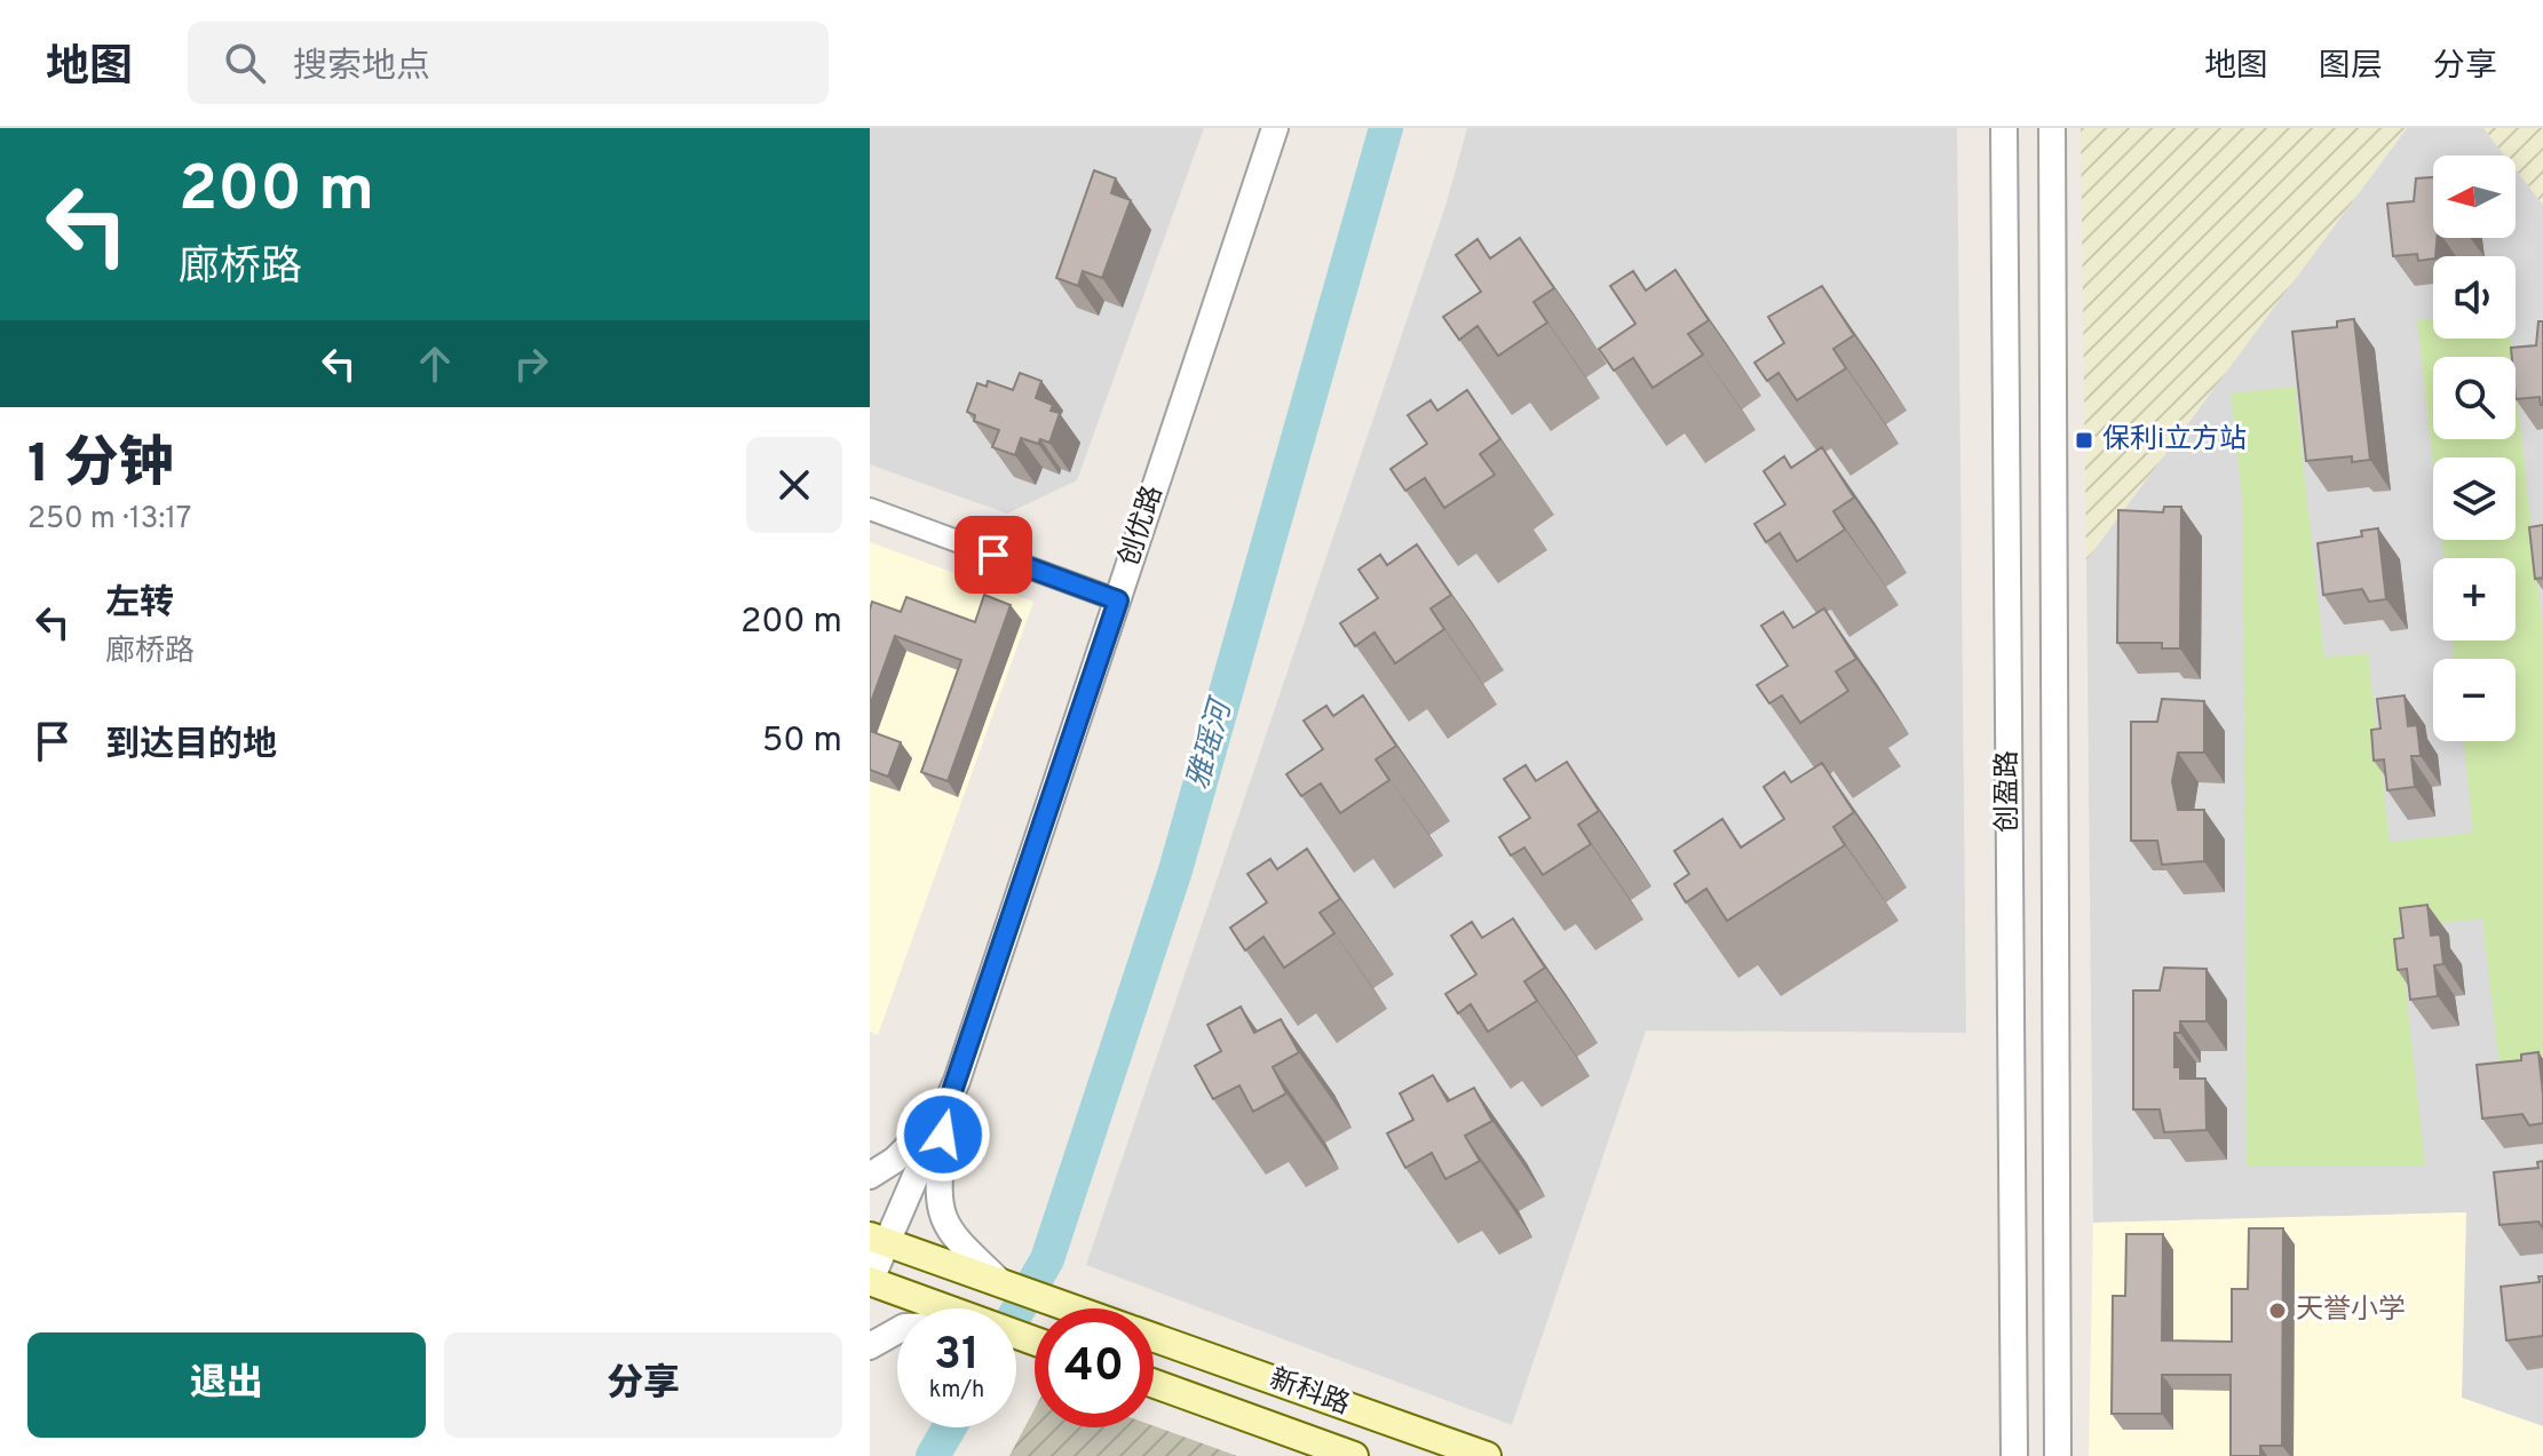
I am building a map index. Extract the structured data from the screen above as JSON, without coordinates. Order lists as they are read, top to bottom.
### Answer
{
  "streets": {
    "main road": ["新科路"],
    "street": ["创优路", "创盈路"]
  },
  "crossings": [
    ["创优路", "新科路"]
  ],
  "water": ["雅瑶河"],
  "places": {
    "transit": ["保利i立方站"],
    "other": ["天誉小学"]
  },
  "north": "left",
  "page": {
    "header": "地图",
    "search": "搜索地点",
    "nav": ["地图", "图层", "分享"],
    "turn": ["200 m", "廊桥路"],
    "map_buttons": ["+", "−"],
    "heading": ["1 分钟", "250 m · 13:17"],
    "list": [
      {
        "name": "左转",
        "note": "廊桥路",
        "value": "200 m"
      },
      {
        "name": "到达目的地",
        "value": "50 m"
      }
    ],
    "speed": "31 km/h",
    "limit": "40",
    "buttons": ["退出", "分享"]
  }
}
